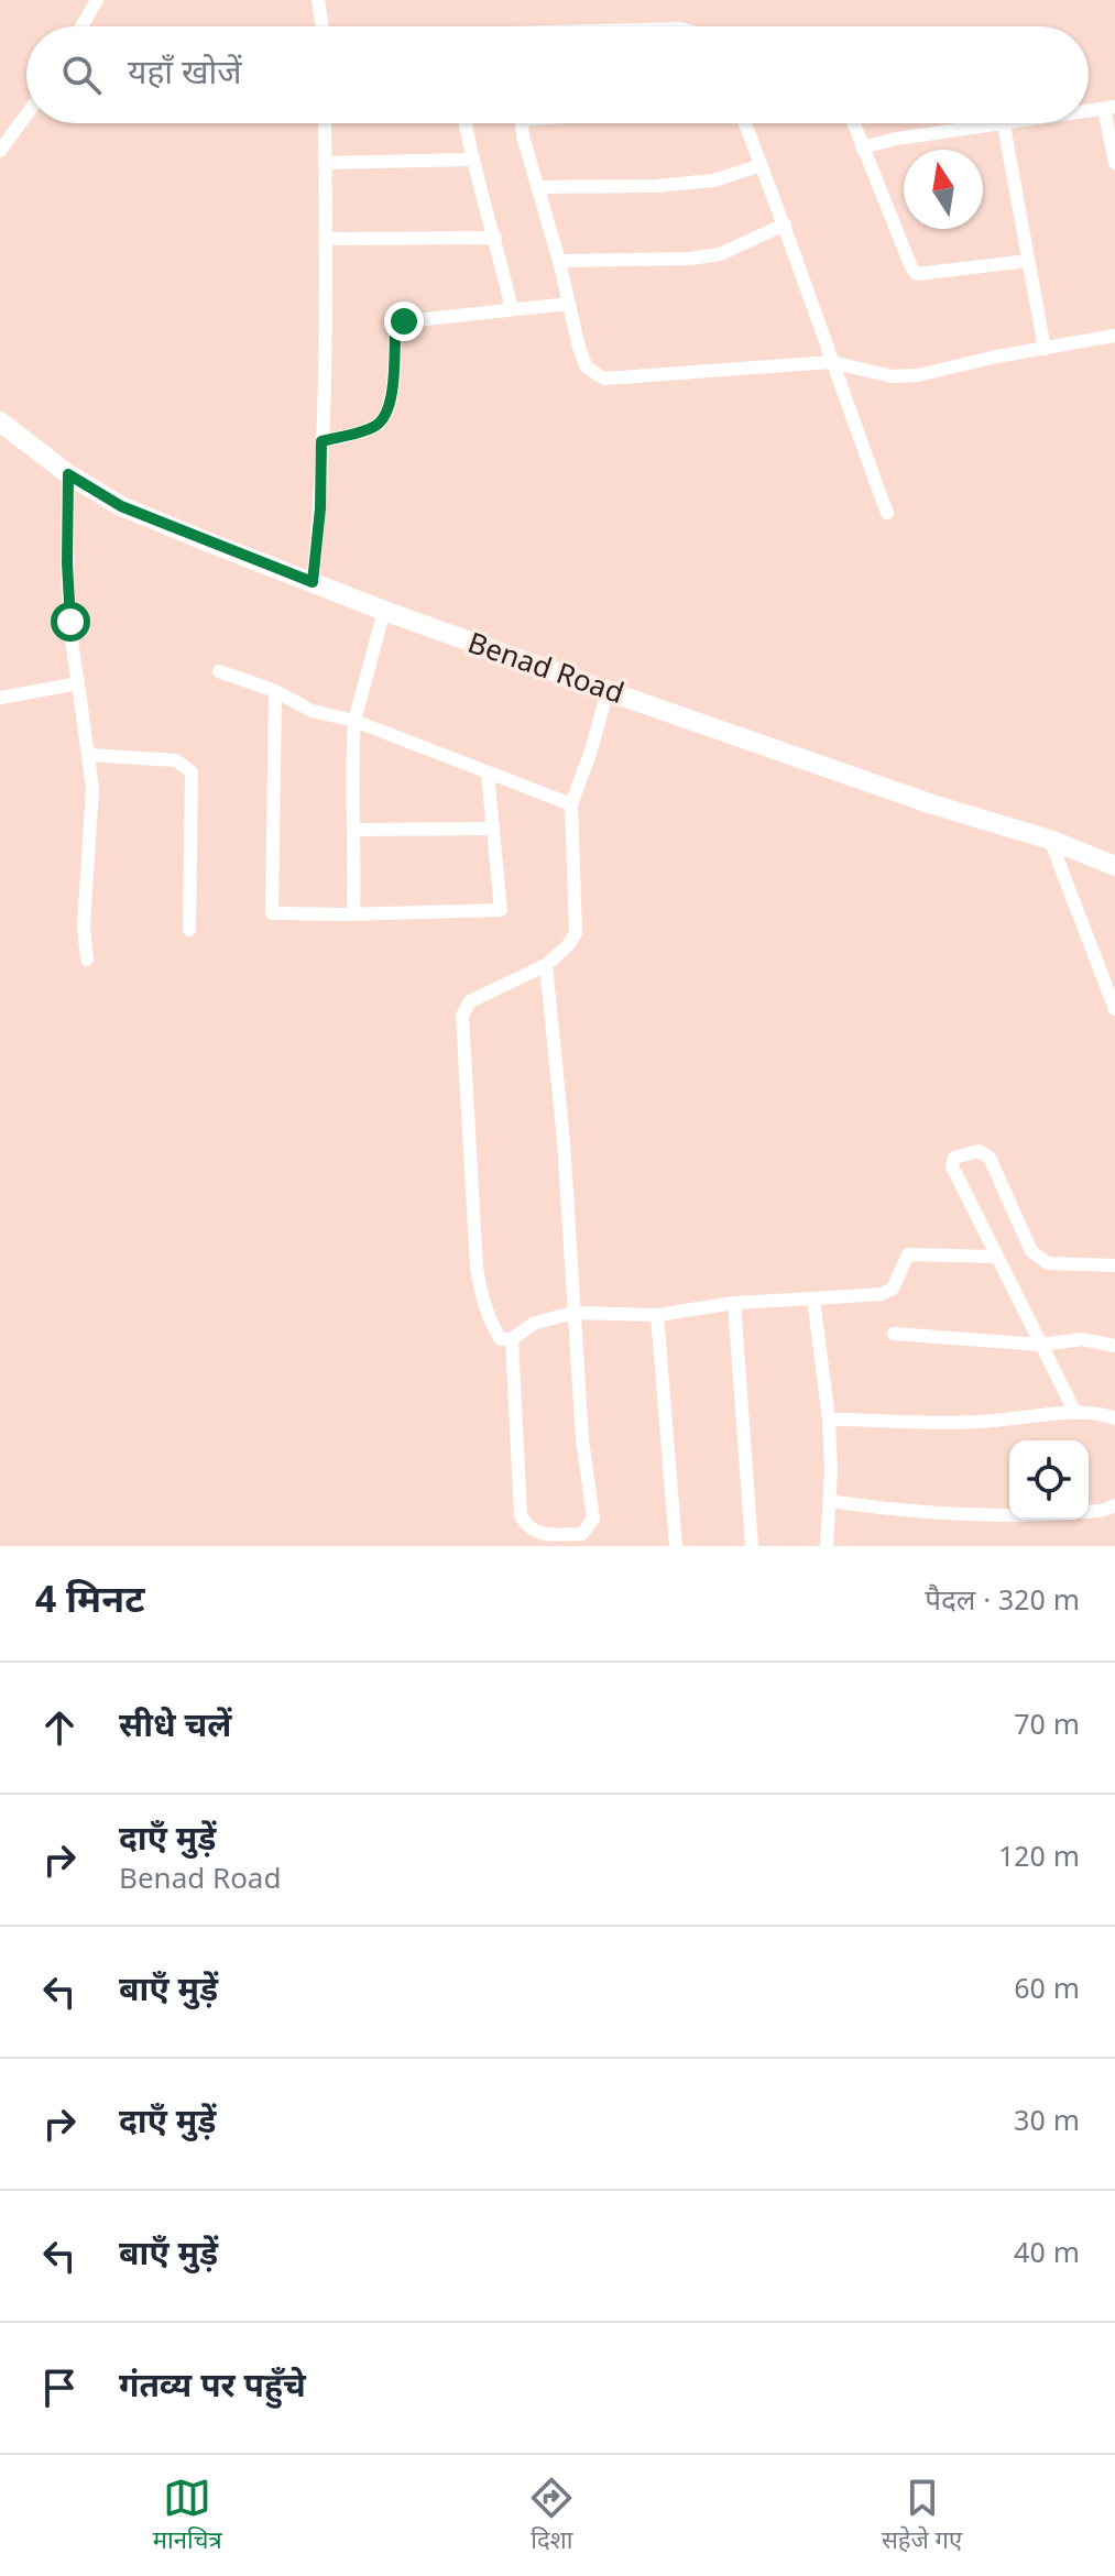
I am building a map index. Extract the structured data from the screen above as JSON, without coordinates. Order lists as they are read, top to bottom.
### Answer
{
  "streets": {
    "main road": ["Benad Road"]
  },
  "north": "top",
  "page": {
    "search": "यहाँ खोजें",
    "heading": ["4 मिनट", "पैदल · 320 m"],
    "list": [
      ["सीधे चलें", "70 m"],
      ["दाएँ मुड़ें", "Benad Road", "120 m"],
      ["बाएँ मुड़ें", "60 m"],
      ["दाएँ मुड़ें", "30 m"],
      ["बाएँ मुड़ें", "40 m"],
      "गंतव्य पर पहुँचे"
    ],
    "nav": ["मानचित्र", "दिशा", "सहेजे गए"]
  }
}
